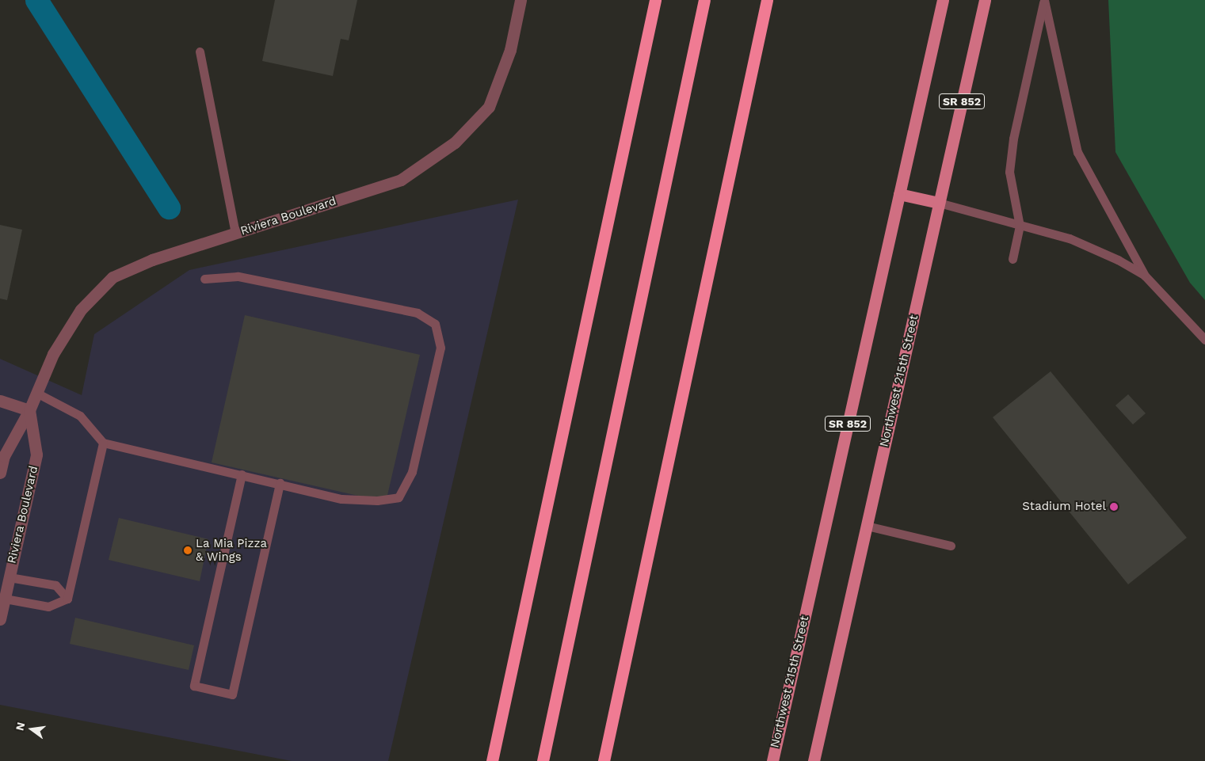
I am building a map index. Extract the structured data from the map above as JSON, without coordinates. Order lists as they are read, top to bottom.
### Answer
{
  "streets": {
    "main road": ["SR 852", "Northwest 215th Street"],
    "street": ["Riviera Boulevard"]
  },
  "places": ["Stadium Hotel", "La Mia Pizza & Wings"],
  "north": "left"
}
